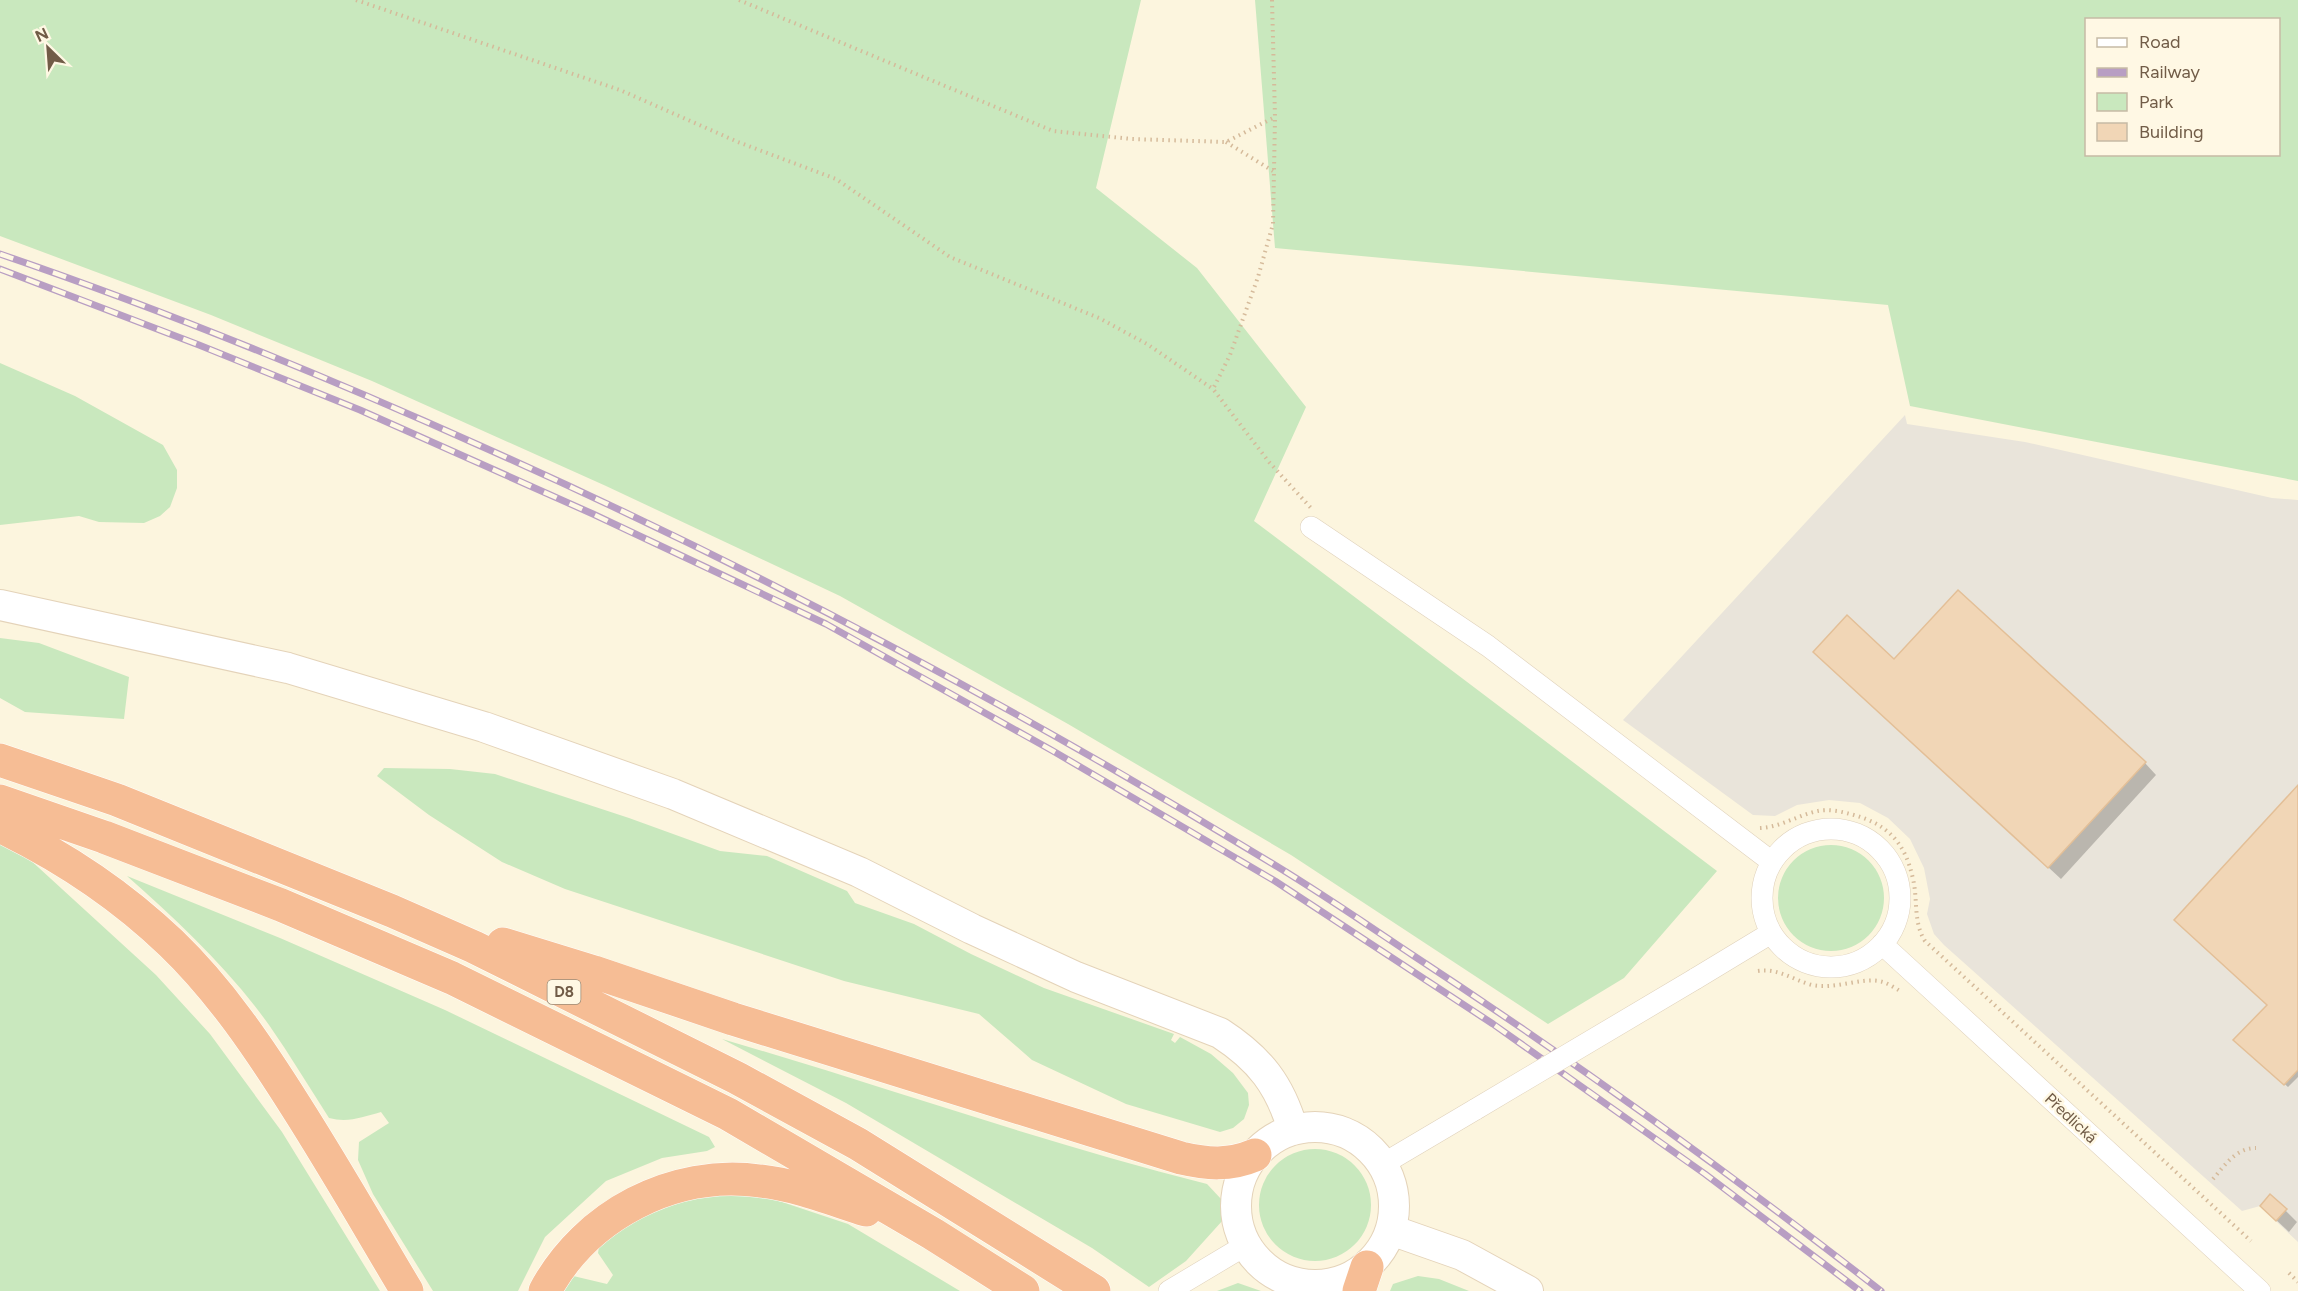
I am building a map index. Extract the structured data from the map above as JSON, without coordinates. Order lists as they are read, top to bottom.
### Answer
{
  "streets": {
    "highway": ["D8"],
    "street": ["Předlická"]
  },
  "legend": [
    "Road",
    "Railway",
    "Park",
    "Building"
  ],
  "north": "top left"
}
